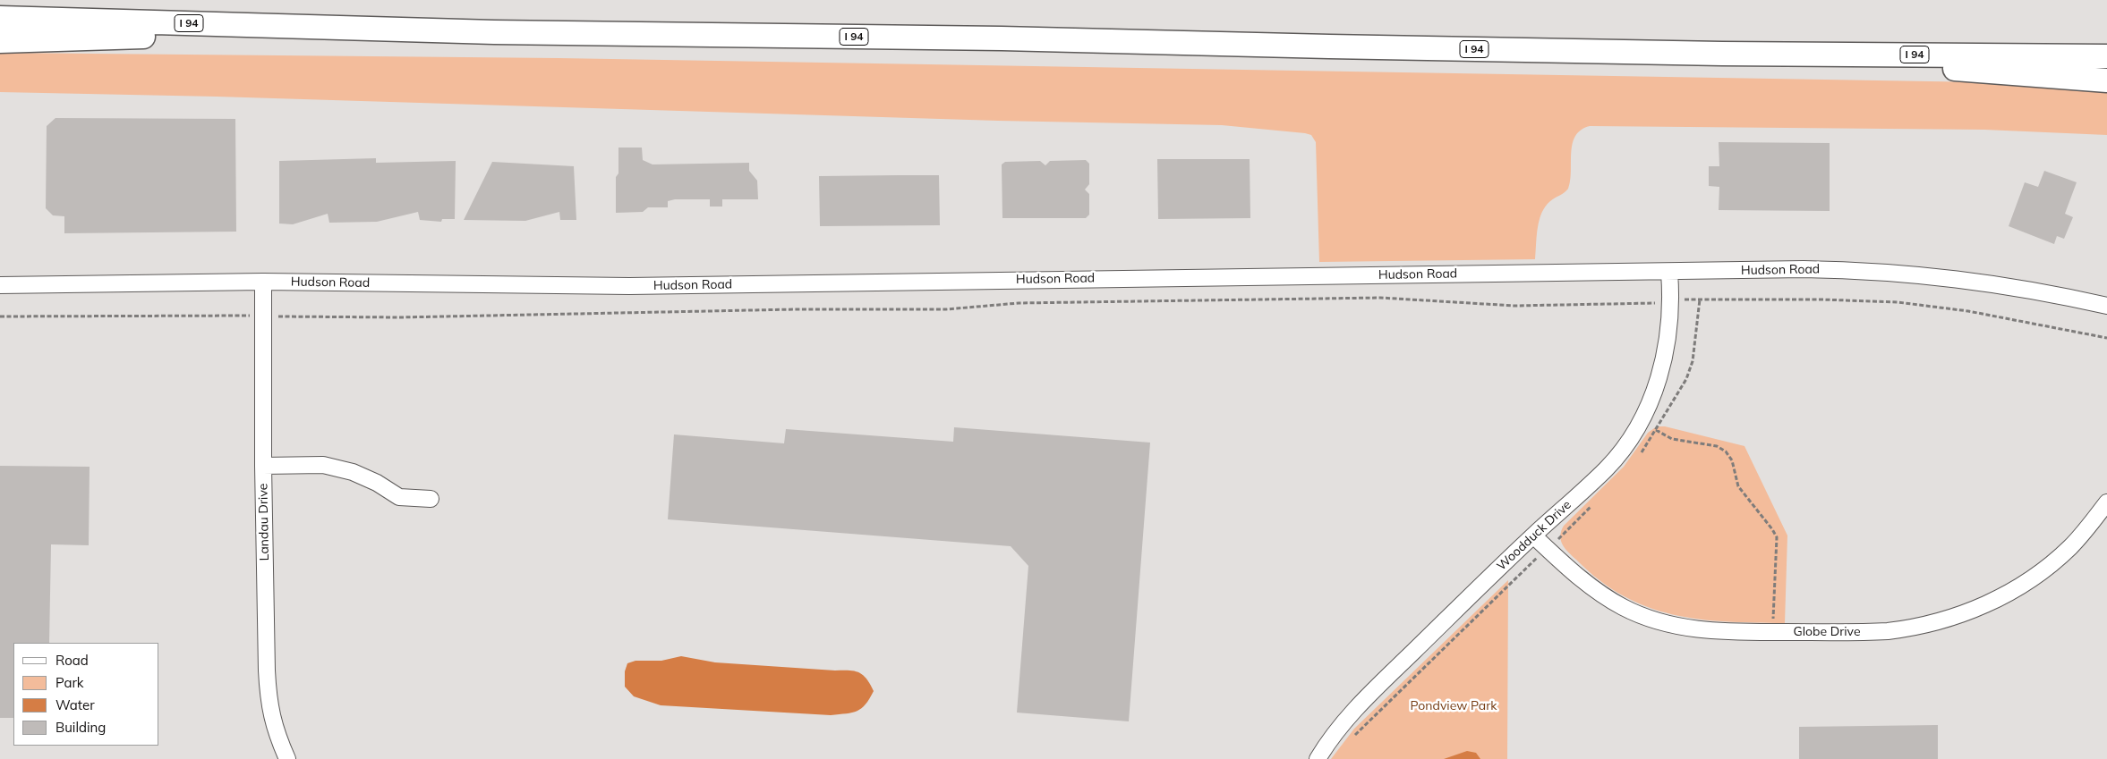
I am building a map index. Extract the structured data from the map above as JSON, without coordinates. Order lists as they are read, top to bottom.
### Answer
{
  "streets": {
    "highway": ["I 94"],
    "street": [
      "Hudson Road",
      "Landau Drive",
      "Woodduck Drive",
      "Globe Drive"
    ]
  },
  "crossings": [
    ["Hudson Road", "Landau Drive"],
    ["Hudson Road", "Woodduck Drive"],
    ["Woodduck Drive", "Globe Drive"]
  ],
  "parks": ["Pondview Park"],
  "legend": [
    "Road",
    "Park",
    "Water",
    "Building"
  ]
}
